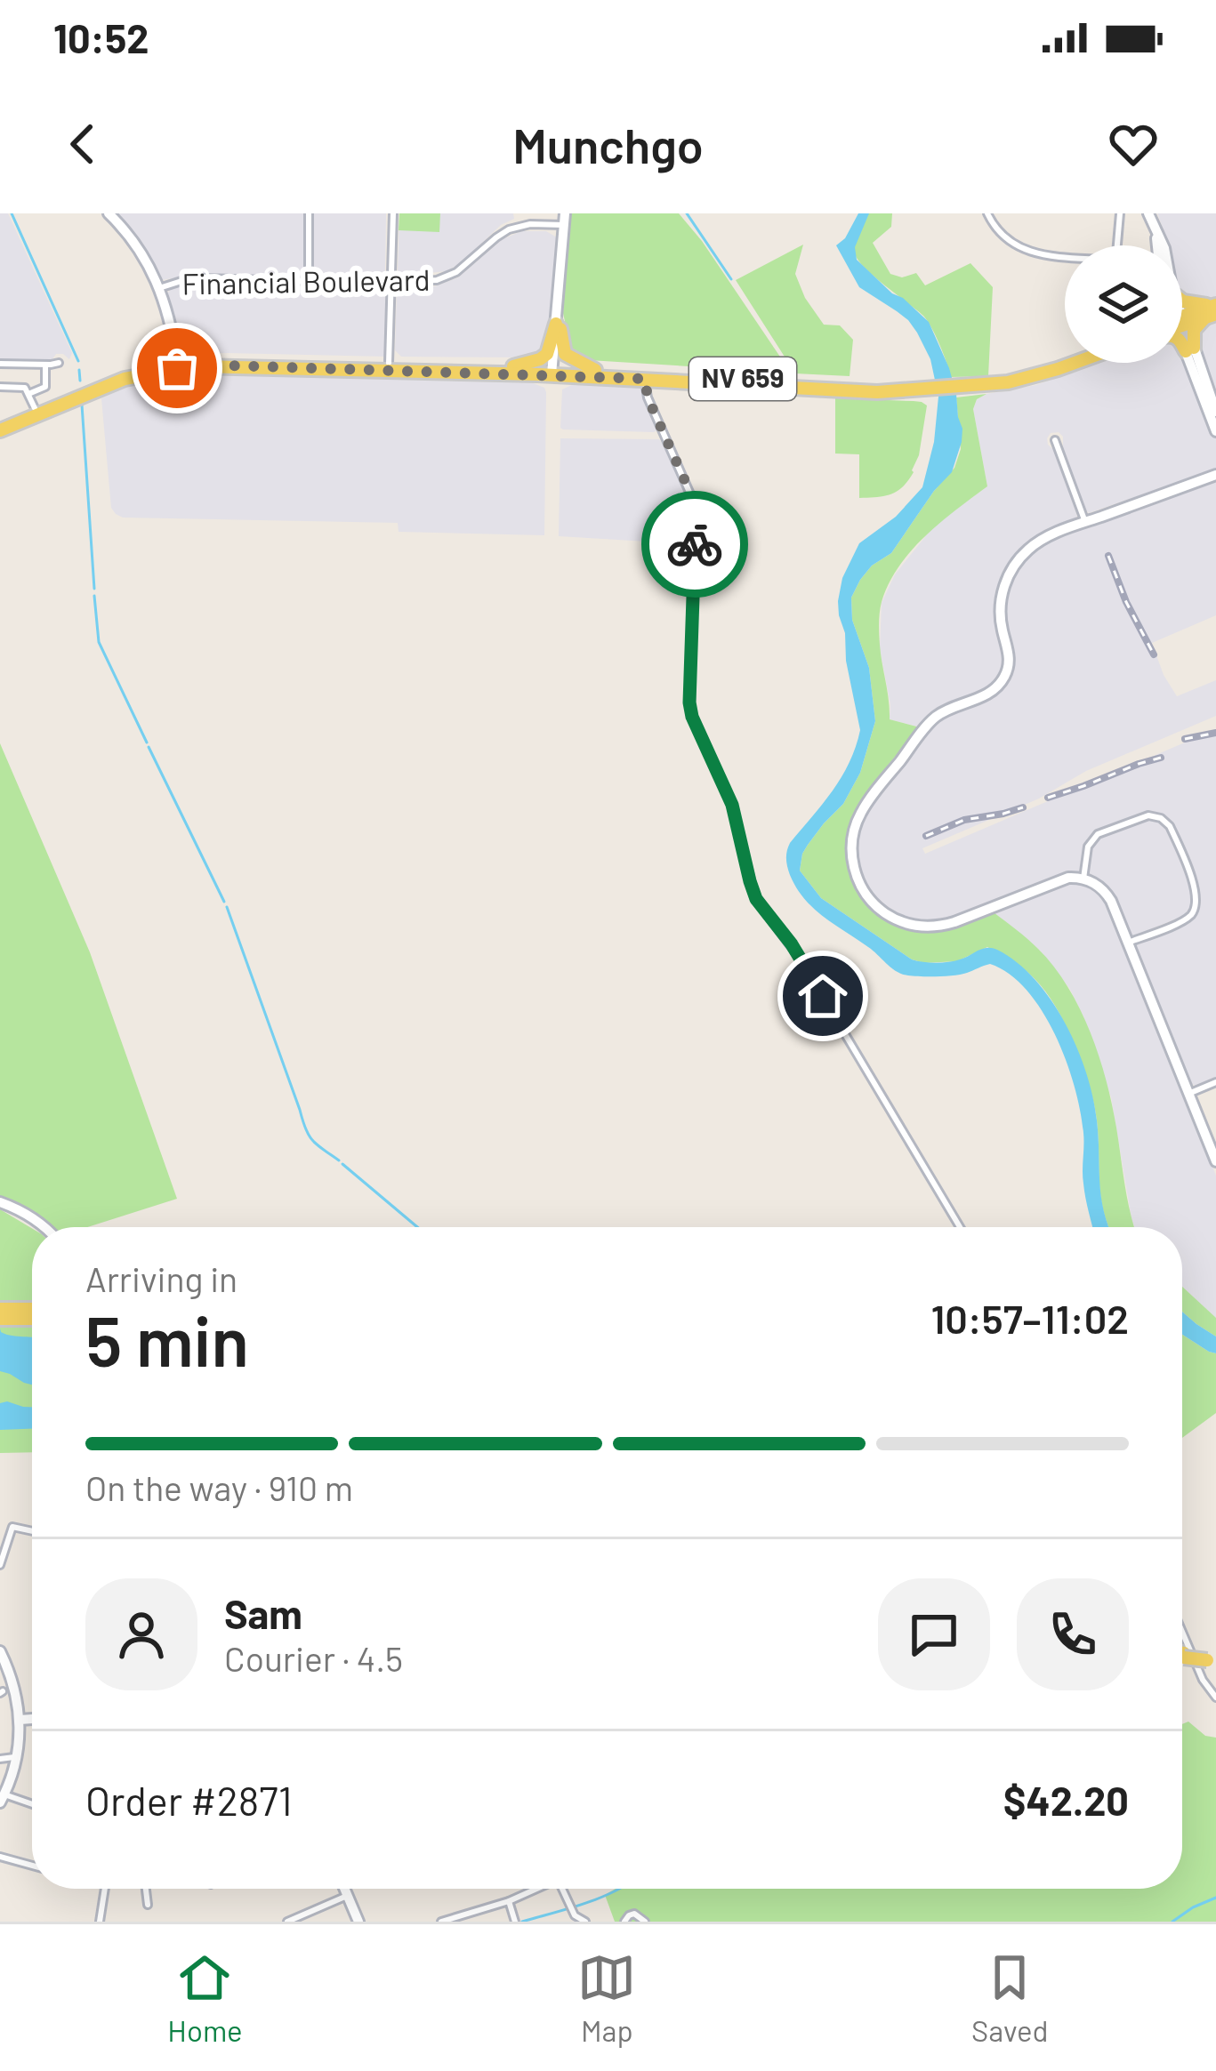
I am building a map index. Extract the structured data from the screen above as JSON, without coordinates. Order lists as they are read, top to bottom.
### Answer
{
  "streets": {
    "main road": ["NV 659"],
    "street": ["Financial Boulevard"]
  },
  "page": {
    "status": "10:52",
    "header": "Munchgo",
    "heading": ["5 min", "Arriving in", "10:57–11:02"],
    "panel": [
      "Sam",
      "Courier · 4.5",
      "Order #2871",
      "$42.20"
    ],
    "bar": "On the way · 910 m",
    "tabs": ["Home", "Map", "Saved"]
  }
}
